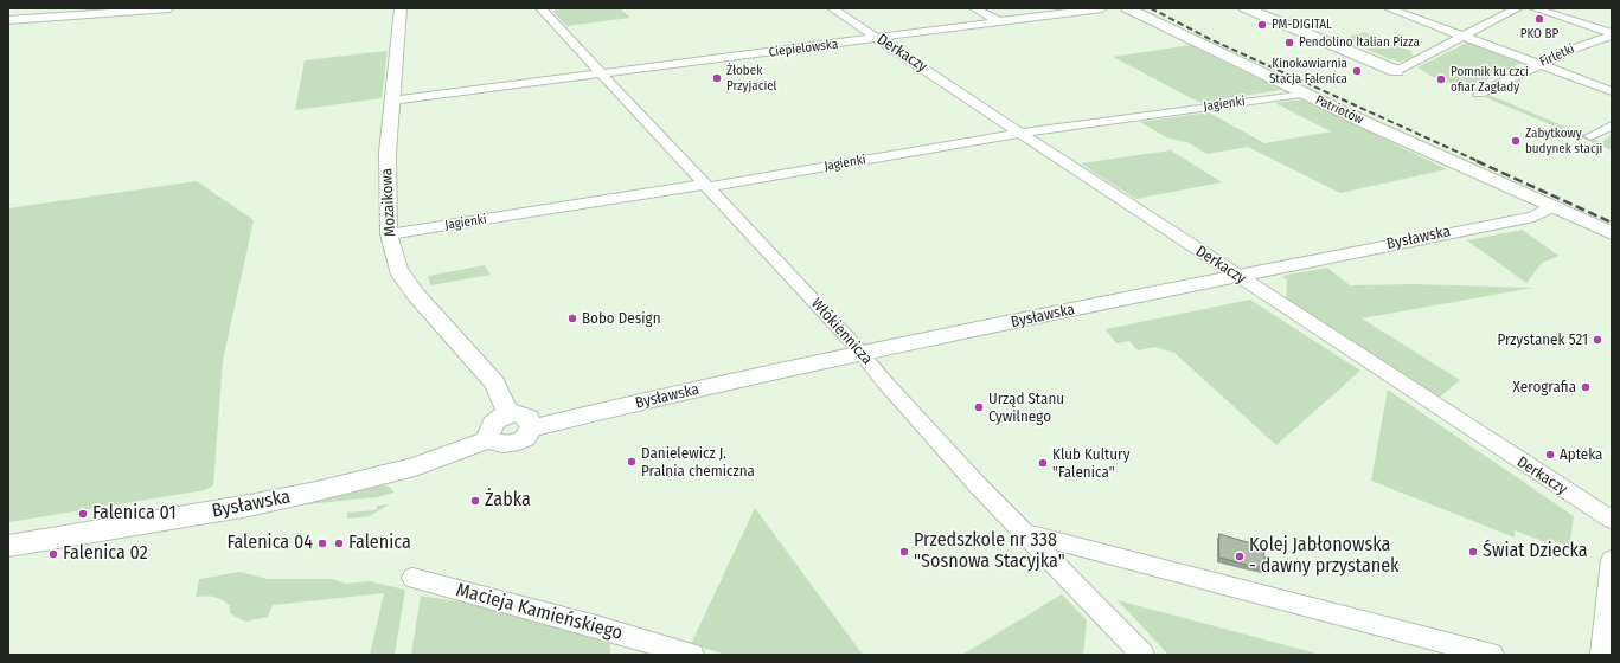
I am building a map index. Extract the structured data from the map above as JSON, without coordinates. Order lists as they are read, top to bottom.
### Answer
{
  "streets": {
    "main road": ["Patriotów"],
    "street": [
      "Ciepielowska",
      "Derkaczy",
      "Firletki",
      "Jagienki",
      "Mozaikowa",
      "Bysławska",
      "Włókiennicza",
      "Macieja Kamieńskiego"
    ]
  },
  "crossings": [
    ["Ciepielowska", "Derkaczy"],
    ["Ciepielowska", "Mozaikowa"],
    ["Ciepielowska", "Włókiennicza"],
    ["Derkaczy", "Jagienki"],
    ["Derkaczy", "Bysławska"],
    ["Jagienki", "Patriotów"],
    ["Jagienki", "Mozaikowa"],
    ["Jagienki", "Włókiennicza"],
    ["Patriotów", "Bysławska"],
    ["Mozaikowa", "Bysławska"],
    ["Bysławska", "Włókiennicza"]
  ],
  "places": [
    "PKO BP",
    "PM-DIGITAL",
    "Pendolino Italian Pizza",
    "Kinokawiarnia Stacja Falenica",
    "Żłobek Przyjaciel",
    "Pomnik ku czci ofiar Zagłady",
    "Zabytkowy budynek stacji",
    "Bobo Design",
    "Przystanek 521",
    "Xerografia",
    "Urząd Stanu Cywilnego",
    "Apteka",
    "Danielewicz J. Pralnia chemiczna",
    "Klub Kultury \"Falenica\"",
    "Żabka",
    "Falenica 01",
    "Falenica 04",
    "Falenica",
    "Przedszkole nr 338 \"Sosnowa Stacyjka\"",
    "Świat Dziecka",
    "Falenica 02",
    "Kolej Jabłonowska - dawny przystanek"
  ]
}
